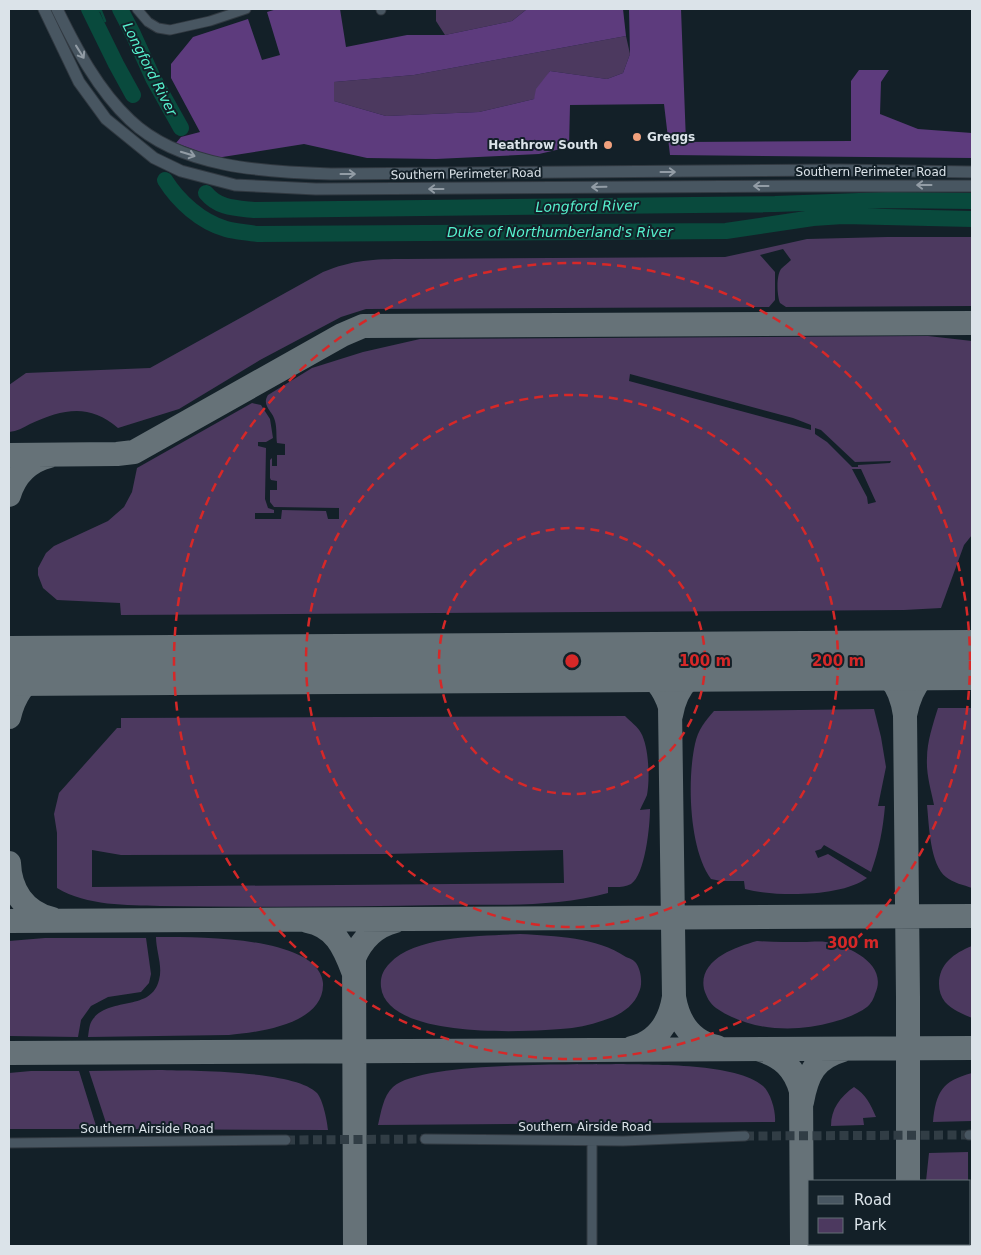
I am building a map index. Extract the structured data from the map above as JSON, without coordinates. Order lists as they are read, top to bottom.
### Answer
{
  "streets": {
    "street": ["Southern Perimeter Road", "Southern Airside Road"]
  },
  "water": ["Longford River", "Duke of Northumberland's River"],
  "places": ["Greggs", "Heathrow South"],
  "legend": ["Road", "Park"],
  "rings": ["100 m", "200 m", "300 m"]
}
